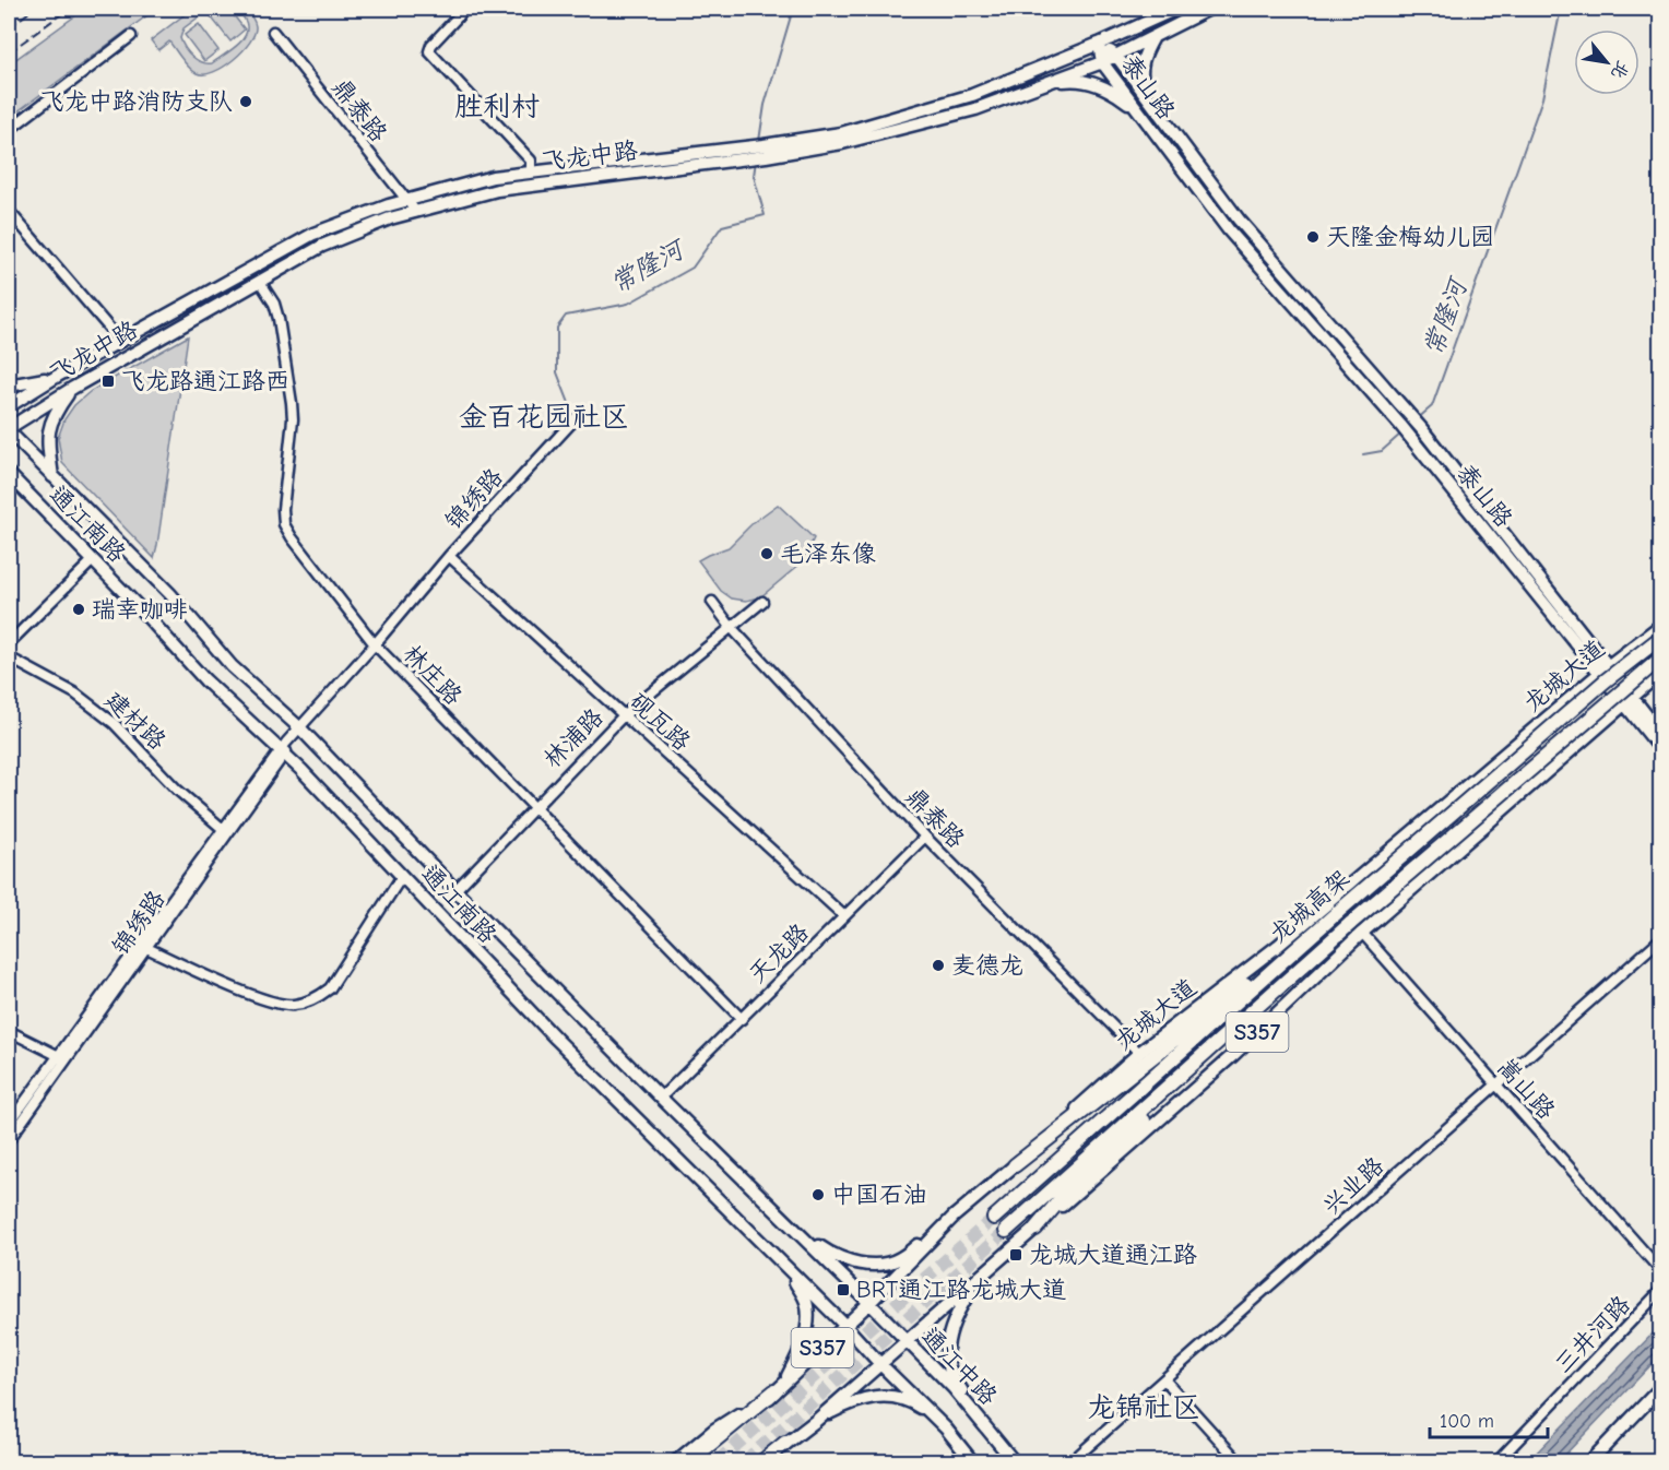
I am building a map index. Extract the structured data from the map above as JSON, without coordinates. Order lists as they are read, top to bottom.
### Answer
{
  "streets": {
    "highway": ["龙城高架"],
    "main road": [
      "泰山路",
      "飞龙中路",
      "通江南路",
      "龙城大道",
      "S357",
      "通江中路"
    ],
    "street": [
      "鼎泰路",
      "锦绣路",
      "林庄路",
      "建材路",
      "砚瓦路",
      "林浦路",
      "天龙路",
      "嵩山路",
      "兴业路",
      "三井河路"
    ]
  },
  "crossings": [
    ["泰山路", "飞龙中路"],
    ["泰山路", "龙城大道"],
    ["泰山路", "S357"],
    ["鼎泰路", "飞龙中路"],
    ["鼎泰路", "龙城大道"],
    ["鼎泰路", "林浦路"],
    ["鼎泰路", "天龙路"],
    ["飞龙中路", "通江南路"],
    ["飞龙中路", "林庄路"],
    ["锦绣路", "通江南路"],
    ["锦绣路", "林庄路"],
    ["锦绣路", "建材路"],
    ["锦绣路", "砚瓦路"],
    ["通江南路", "龙城大道"],
    ["通江南路", "林浦路"],
    ["通江南路", "天龙路"],
    ["通江南路", "S357"],
    ["通江南路", "通江中路"],
    ["林庄路", "林浦路"],
    ["林庄路", "天龙路"],
    ["龙城大道", "通江中路"],
    ["砚瓦路", "林浦路"],
    ["砚瓦路", "天龙路"],
    ["S357", "嵩山路"],
    ["S357", "通江中路"],
    ["嵩山路", "兴业路"]
  ],
  "districts": ["胜利村", "金百花园社区", "龙锦社区"],
  "water": ["常隆河"],
  "places": {
    "other": [
      "飞龙中路消防支队",
      "天隆金梅幼儿园",
      "毛泽东像",
      "瑞幸咖啡",
      "麦德龙",
      "中国石油"
    ],
    "transit": ["飞龙路通江路西", "龙城大道通江路", "BRT通江路龙城大道"]
  },
  "scale_bar": "100 m",
  "north": "bottom right"
}
